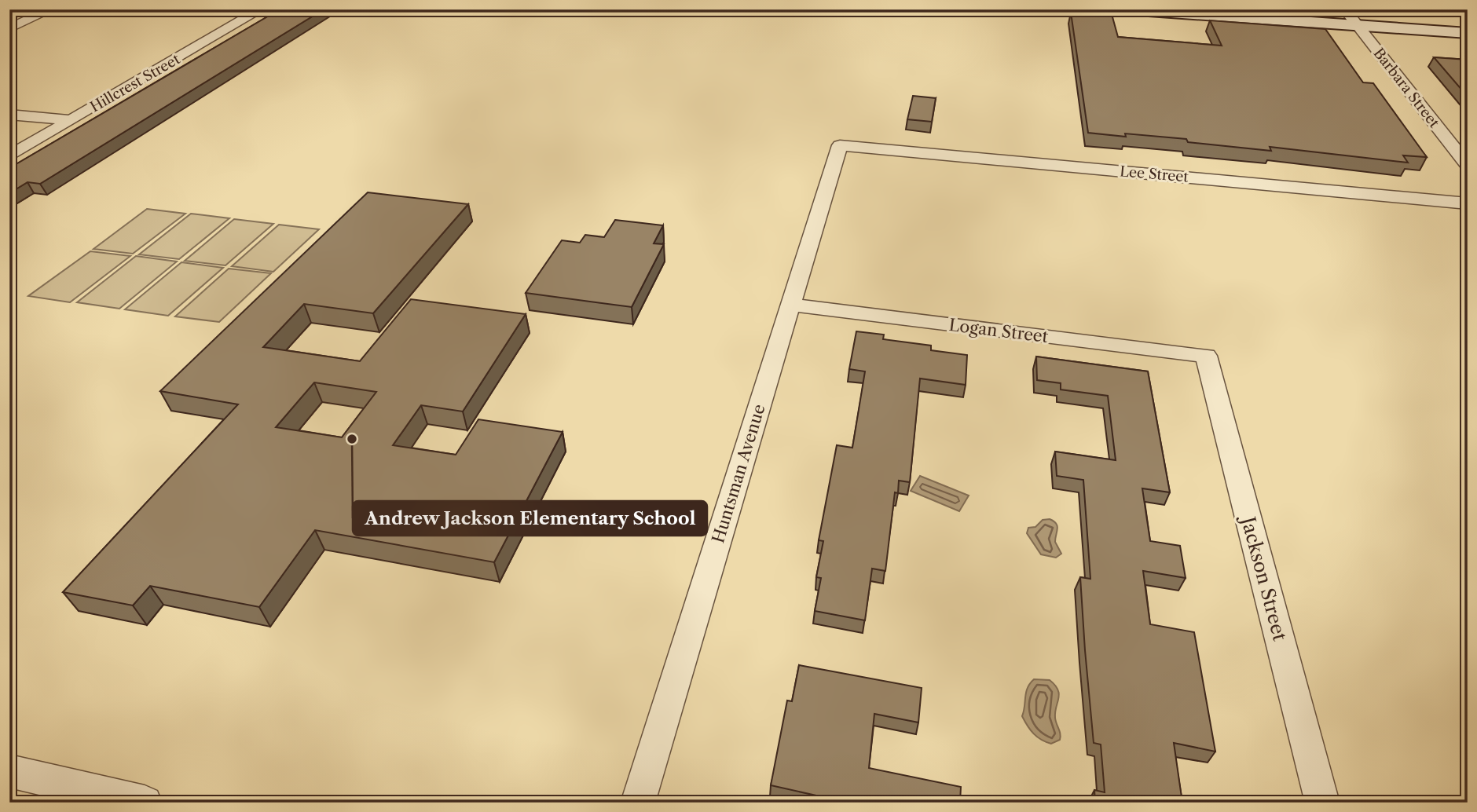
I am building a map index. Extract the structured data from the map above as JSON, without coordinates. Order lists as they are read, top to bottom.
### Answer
{
  "streets": {
    "street": [
      "Hillcrest Street",
      "Barbara Street",
      "Lee Street",
      "Logan Street",
      "Huntsman Avenue",
      "Jackson Street"
    ]
  },
  "crossings": [
    ["Lee Street", "Huntsman Avenue"],
    ["Logan Street", "Huntsman Avenue"],
    ["Logan Street", "Jackson Street"]
  ],
  "places": ["Andrew Jackson Elementary School"]
}
